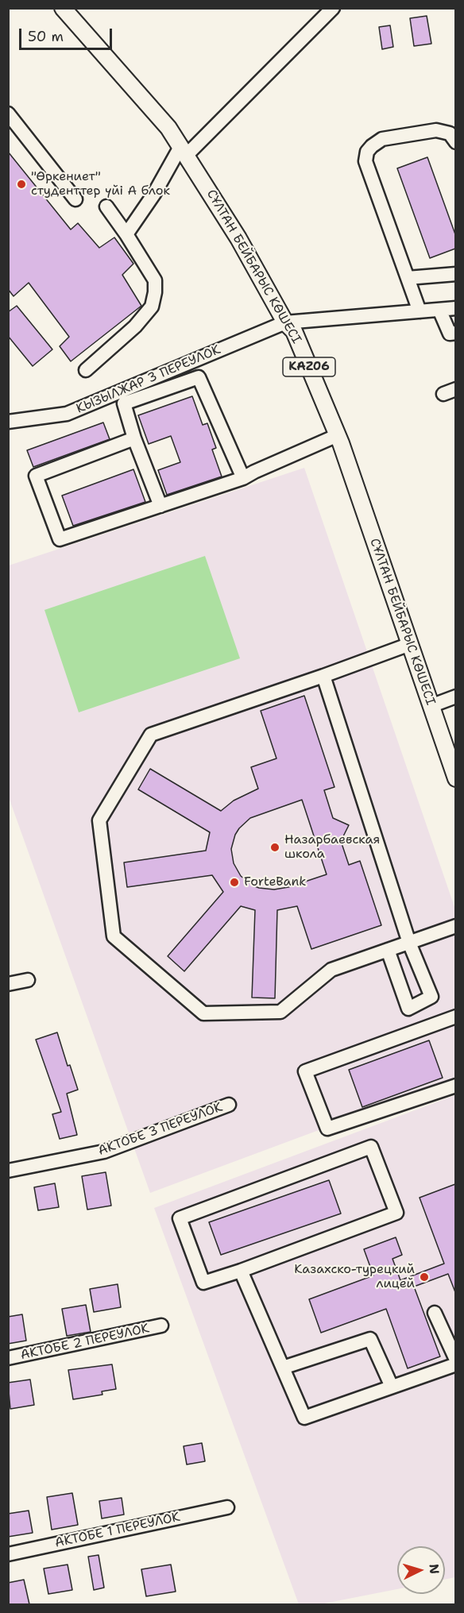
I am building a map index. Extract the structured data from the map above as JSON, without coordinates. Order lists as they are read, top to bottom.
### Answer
{
  "streets": {
    "main road": ["СҰЛТАН БЕЙБАРЫС КӨШЕСІ", "KAZ06"],
    "street": [
      "КЫЗЫЛЖАР 3 ПЕРЕУЛОК",
      "АКТОБЕ 3 ПЕРЕУЛОК",
      "АКТОБЕ 2 ПЕРЕУЛОК",
      "АКТОБЕ 1 ПЕРЕУЛОК"
    ]
  },
  "crossings": [
    ["СҰЛТАН БЕЙБАРЫС КӨШЕСІ", "КЫЗЫЛЖАР 3 ПЕРЕУЛОК"]
  ],
  "places": [
    "\"Өркениет\" студенттер үйі А блок",
    "Назарбаевская школа",
    "ForteBank",
    "Казахско-турецкий лицей"
  ],
  "scale_bar": "50 m",
  "north": "right"
}
